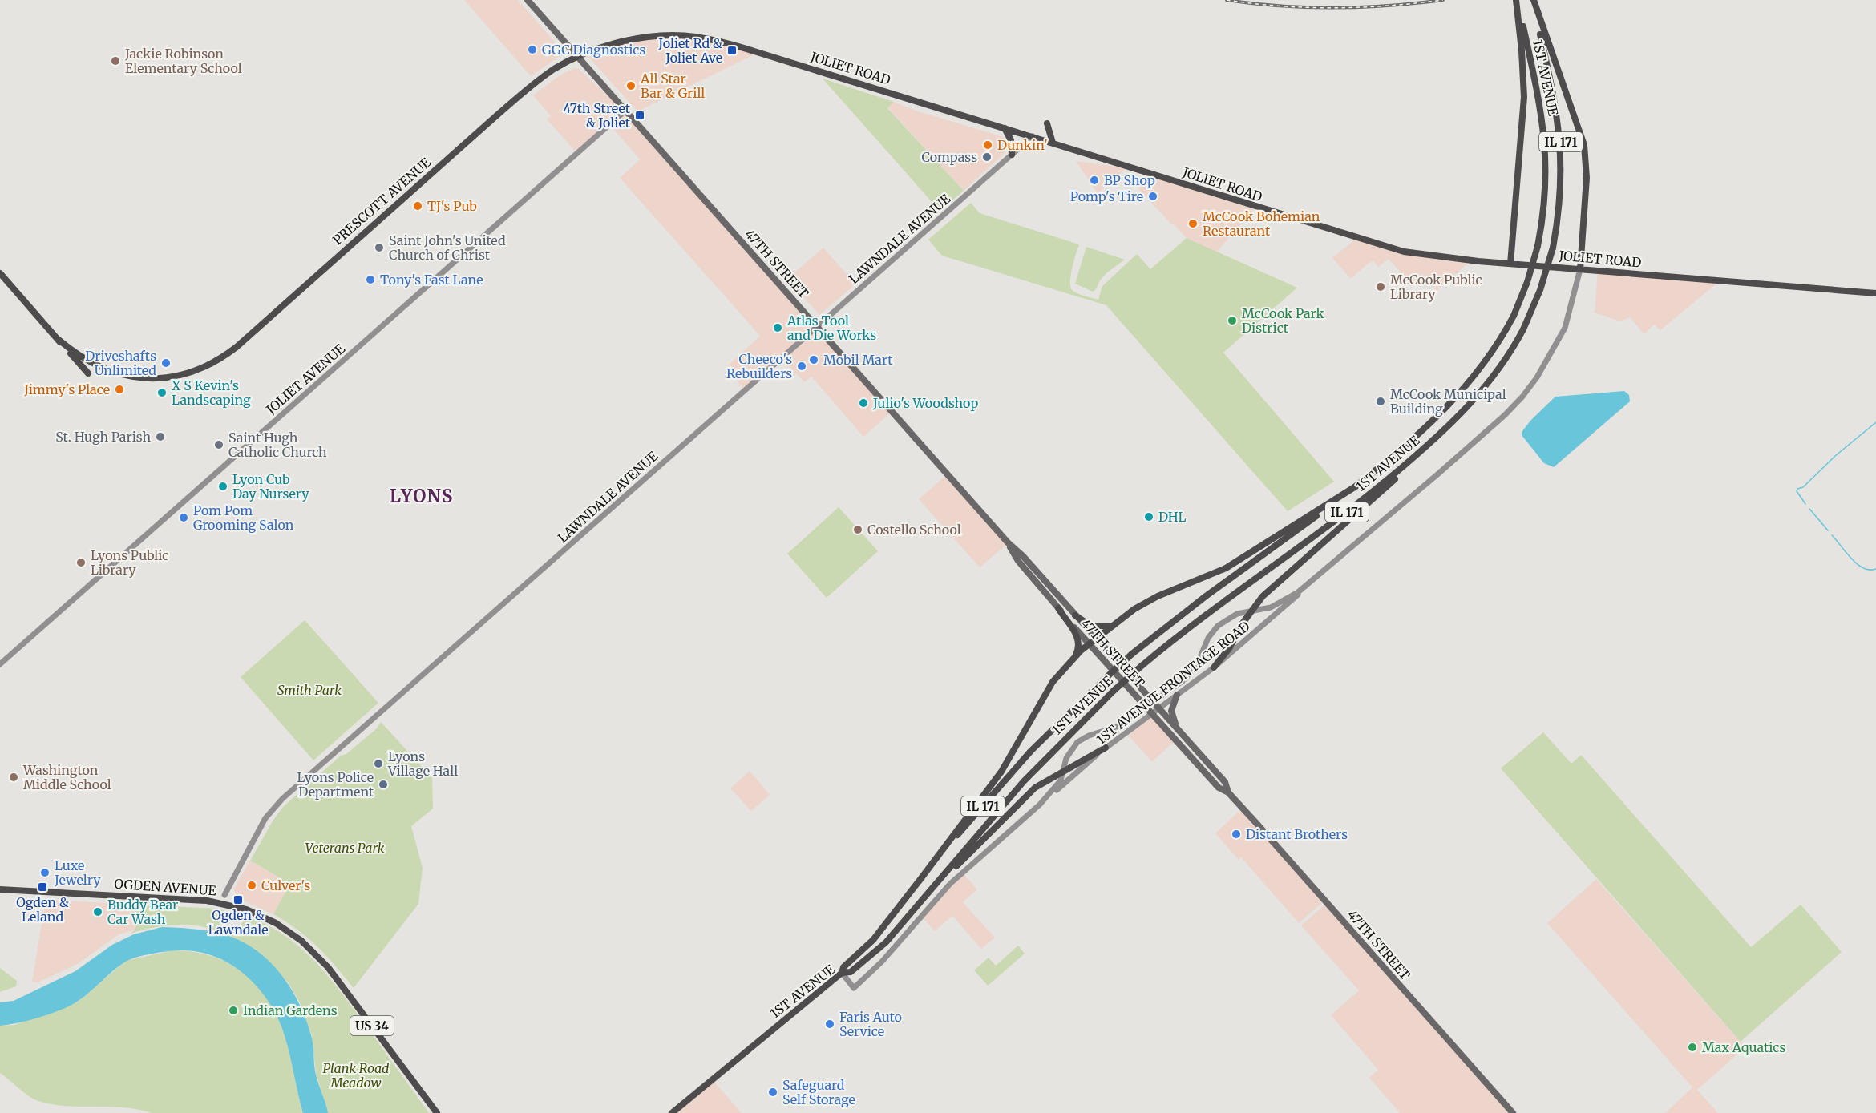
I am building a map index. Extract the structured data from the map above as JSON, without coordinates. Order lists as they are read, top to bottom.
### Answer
{
  "streets": {
    "main road": [
      "JOLIET ROAD",
      "1ST AVENUE",
      "IL 171",
      "PRESCOTT AVENUE",
      "47TH STREET",
      "OGDEN AVENUE",
      "US 34"
    ],
    "street": ["LAWNDALE AVENUE", "JOLIET AVENUE", "1ST AVENUE FRONTAGE ROAD"]
  },
  "crossings": [
    ["JOLIET ROAD", "PRESCOTT AVENUE"],
    ["JOLIET ROAD", "LAWNDALE AVENUE"],
    ["JOLIET ROAD", "47TH STREET"],
    ["JOLIET ROAD", "1ST AVENUE FRONTAGE ROAD"],
    ["1ST AVENUE", "1ST AVENUE FRONTAGE ROAD"],
    ["PRESCOTT AVENUE", "47TH STREET"],
    ["LAWNDALE AVENUE", "47TH STREET"],
    ["47TH STREET", "JOLIET AVENUE"],
    ["47TH STREET", "1ST AVENUE FRONTAGE ROAD"]
  ],
  "districts": ["LYONS"],
  "parks": ["Smith Park", "Veterans Park", "Plank Road Meadow"],
  "places": {
    "other": [
      "GGC Diagnostics",
      "Jackie Robinson Elementary School",
      "All Star Bar & Grill",
      "Dunkin'",
      "Compass",
      "BP Shop",
      "Pomp's Tire",
      "TJ's Pub",
      "McCook Bohemian Restaurant",
      "Saint John's United Church of Christ",
      "Tony's Fast Lane",
      "McCook Public Library",
      "McCook Park District",
      "Atlas Tool and Die Works",
      "Mobil Mart",
      "Driveshafts Unlimited",
      "Cheeco's Rebuilders",
      "Jimmy's Place",
      "X S Kevin's Landscaping",
      "McCook Municipal Building",
      "Julio's Woodshop",
      "St. Hugh Parish",
      "Saint Hugh Catholic Church",
      "Lyon Cub Day Nursery",
      "DHL",
      "Pom Pom Grooming Salon",
      "Costello School",
      "Lyons Public Library",
      "Lyons Village Hall",
      "Washington Middle School",
      "Lyons Police Department",
      "Distant Brothers",
      "Luxe Jewelry",
      "Culver's",
      "Buddy Bear Car Wash",
      "Indian Gardens",
      "Faris Auto Service",
      "Max Aquatics",
      "Safeguard Self Storage"
    ],
    "transit": [
      "Joliet Rd & Joliet Ave",
      "47th Street & Joliet",
      "Ogden & Leland",
      "Ogden & Lawndale"
    ]
  }
}
